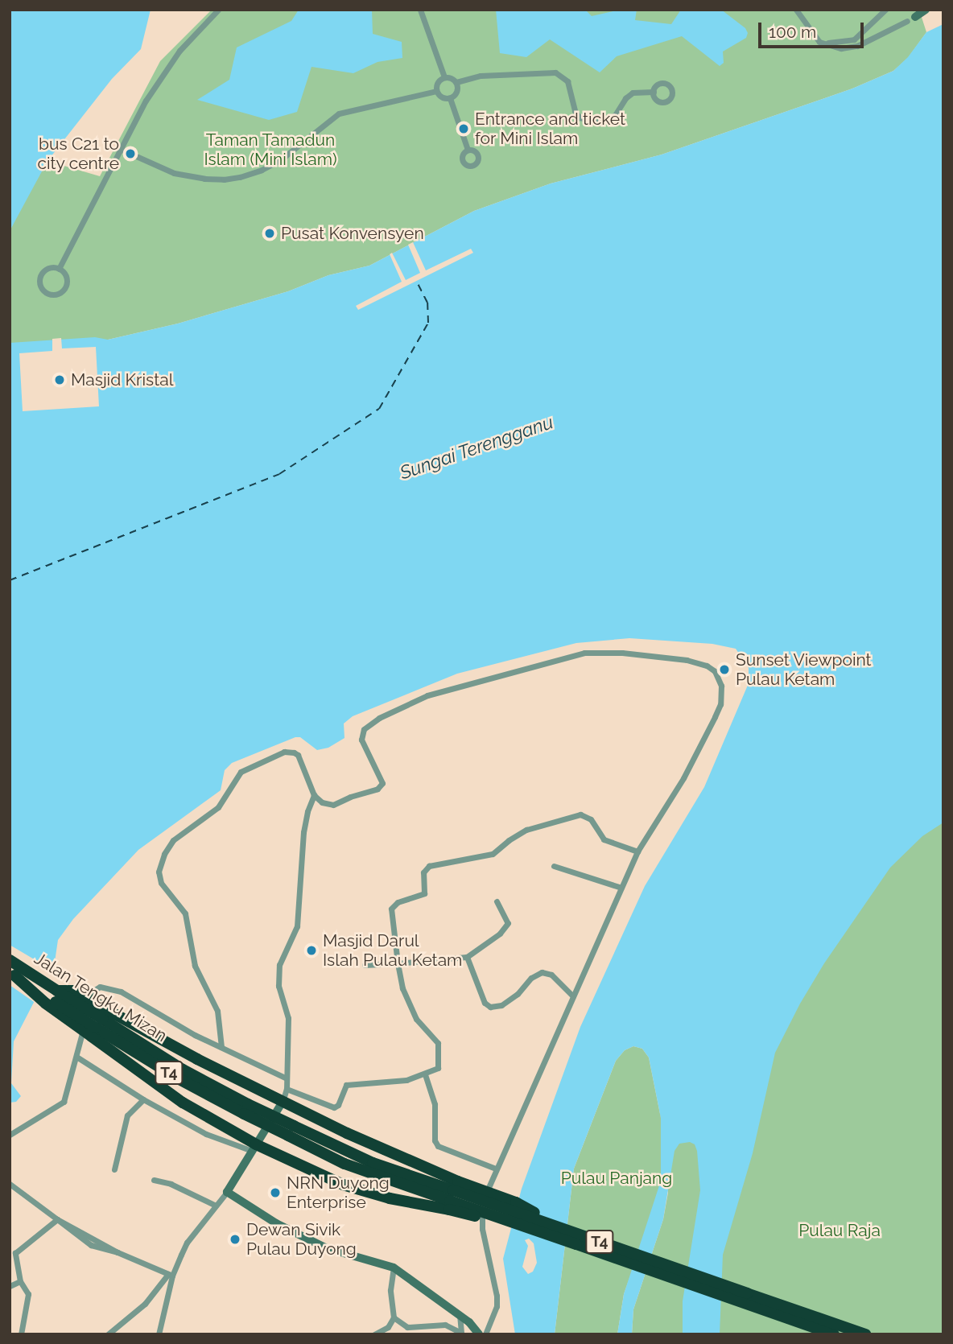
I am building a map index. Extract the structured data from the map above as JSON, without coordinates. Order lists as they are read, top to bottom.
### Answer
{
  "streets": {
    "highway": ["Jalan Tengku Mizan", "T4"]
  },
  "crossings": [
    ["Jalan Tengku Mizan", "T4"]
  ],
  "water": ["Sungai Terengganu"],
  "parks": ["Taman Tamadun Islam (Mini Islam)", "Pulau Panjang", "Pulau Raja"],
  "places": [
    "Entrance and ticket for Mini Islam",
    "bus C21 to city centre",
    "Pusat Konvensyen",
    "Masjid Kristal",
    "Sunset Viewpoint Pulau Ketam",
    "Masjid Darul Islah Pulau Ketam",
    "NRN Duyong Enterprise",
    "Dewan Sivik Pulau Duyong"
  ],
  "scale_bar": "100 m"
}
